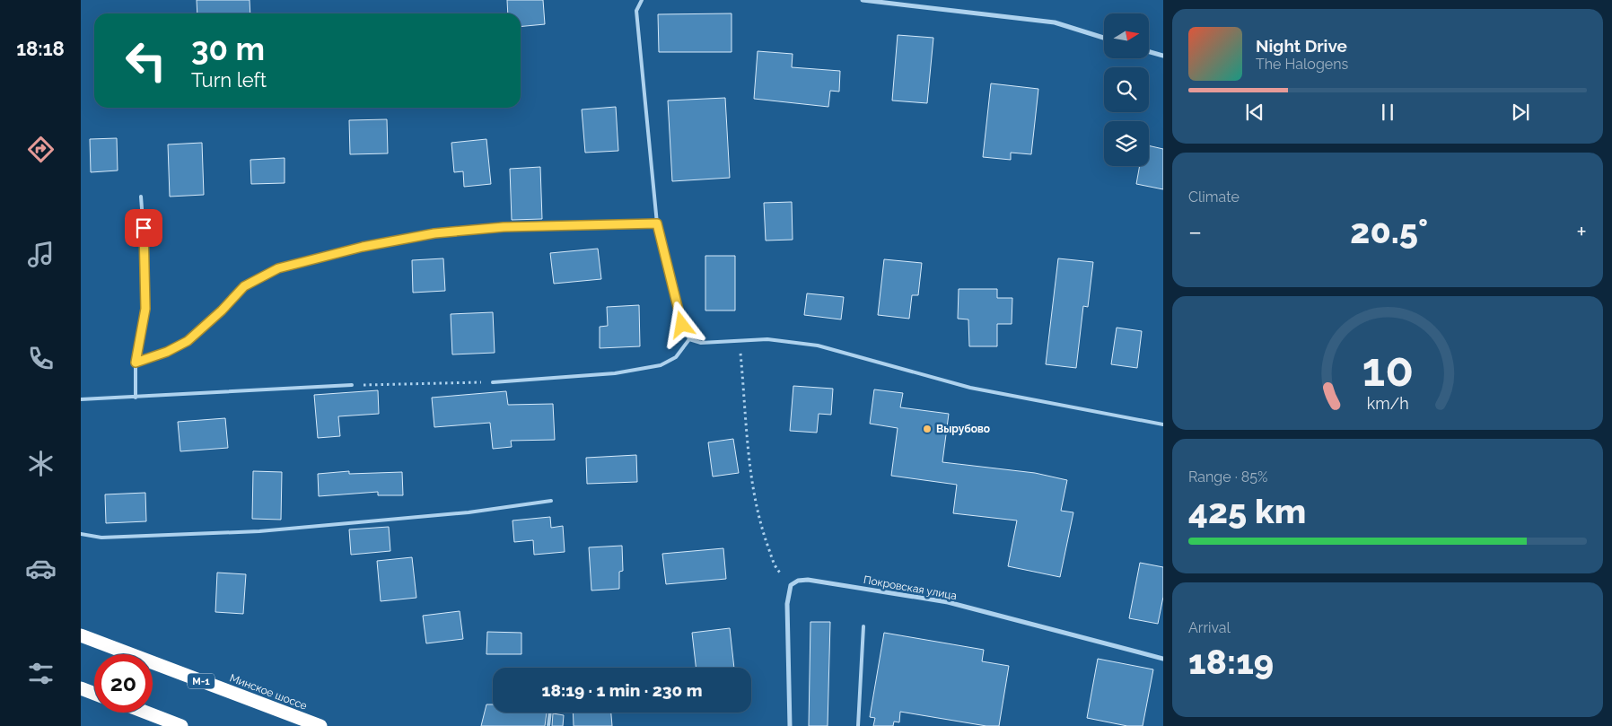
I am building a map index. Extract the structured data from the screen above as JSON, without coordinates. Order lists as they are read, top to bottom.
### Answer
{
  "streets": {
    "highway": ["М-1", "Минское шоссе"],
    "street": ["Покровская улица"]
  },
  "places": ["Вырубово"],
  "north": "right",
  "page": {
    "tabs": "18:18",
    "turn": ["30 m", "Turn left"],
    "song": ["Night Drive", "The Halogens"],
    "tile": [
      "Climate",
      ["Range · 85%", "425 km"],
      ["Arrival", "18:19"]
    ],
    "heat": ["−", "20.5°", "+"],
    "limit": "20",
    "trip": "18:19 · 1 min · 230 m",
    "gauge": ["10", "km/h"]
  }
}
